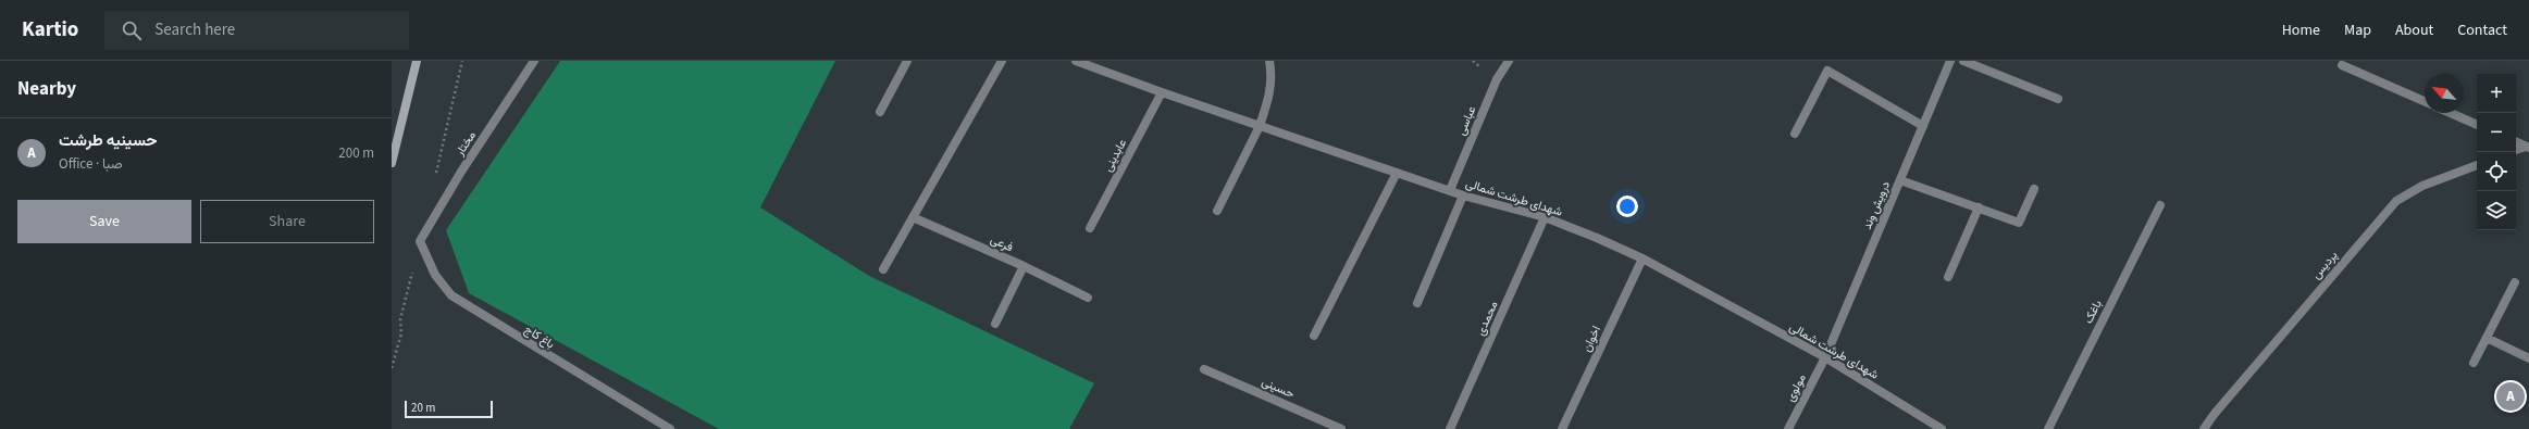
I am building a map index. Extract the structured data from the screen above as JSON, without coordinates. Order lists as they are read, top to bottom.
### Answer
{
  "streets": {
    "street": [
      "عباسی",
      "مختار",
      "عابدینی",
      "شهدای طرشت شمالی",
      "درویش‌ وند",
      "فرعی",
      "پردیس",
      "باغک",
      "محمدی",
      "باغ کاج",
      "اخوان",
      "حسینی",
      "مولوی"
    ]
  },
  "crossings": [
    ["عباسی", "شهدای طرشت شمالی"],
    ["مختار", "باغ کاج"],
    ["عابدینی", "شهدای طرشت شمالی"],
    ["شهدای طرشت شمالی", "درویش‌ وند"],
    ["شهدای طرشت شمالی", "محمدی"],
    ["شهدای طرشت شمالی", "اخوان"],
    ["شهدای طرشت شمالی", "مولوی"],
    ["درویش‌ وند", "مولوی"]
  ],
  "scale_bar": "20 m",
  "north": "top left",
  "page": {
    "header": "Kartio",
    "search": "Search here",
    "nav": [
      "Home",
      "Map",
      "About",
      "Contact"
    ],
    "heading": "Nearby",
    "map_buttons": ["+", "−"],
    "list": [
      {
        "mark": "A",
        "name": "حسینیه طرشت",
        "note": "Office · صبا",
        "value": "200 m"
      }
    ],
    "buttons": ["Save", "Share"],
    "pins": "A",
    "scale": "20 m"
  }
}
